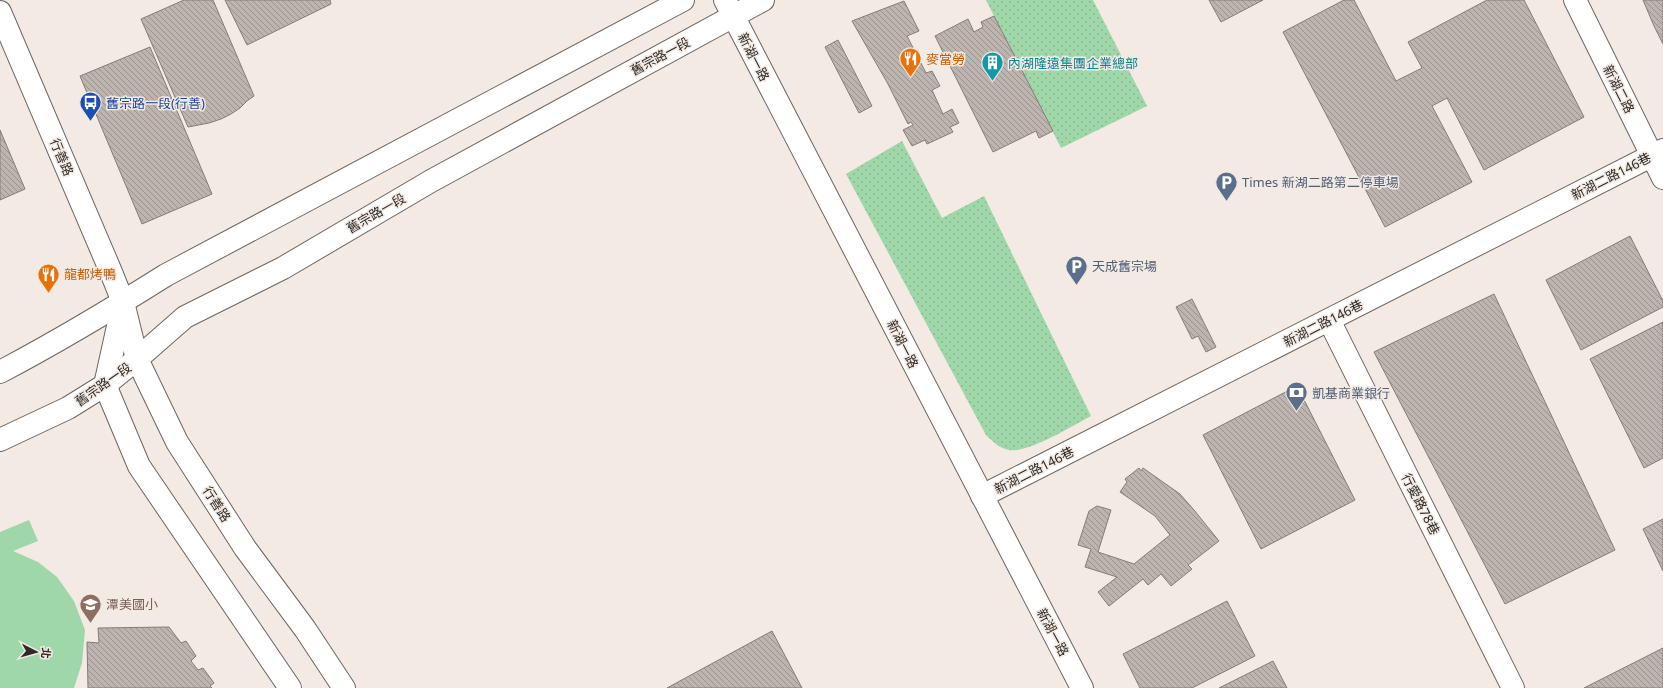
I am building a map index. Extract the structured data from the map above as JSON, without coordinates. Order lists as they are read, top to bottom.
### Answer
{
  "streets": {
    "street": [
      "舊宗路一段",
      "新湖一路",
      "新湖二路",
      "行善路",
      "新湖二路146巷",
      "行愛路78巷"
    ]
  },
  "crossings": [
    ["舊宗路一段", "新湖一路"],
    ["舊宗路一段", "行善路"],
    ["新湖一路", "新湖二路146巷"],
    ["新湖二路", "新湖二路146巷"],
    ["新湖二路146巷", "行愛路78巷"]
  ],
  "places": {
    "restaurant": ["麥當勞", "龍都烤鴨"],
    "building": ["內湖隆遠集團企業總部"],
    "bus stop": ["舊宗路一段(行善)"],
    "parking": ["Times 新湖二路第二停車場", "天成舊宗場"],
    "bank": ["凱基商業銀行"],
    "school or university": ["潭美國小"]
  },
  "north": "right"
}
